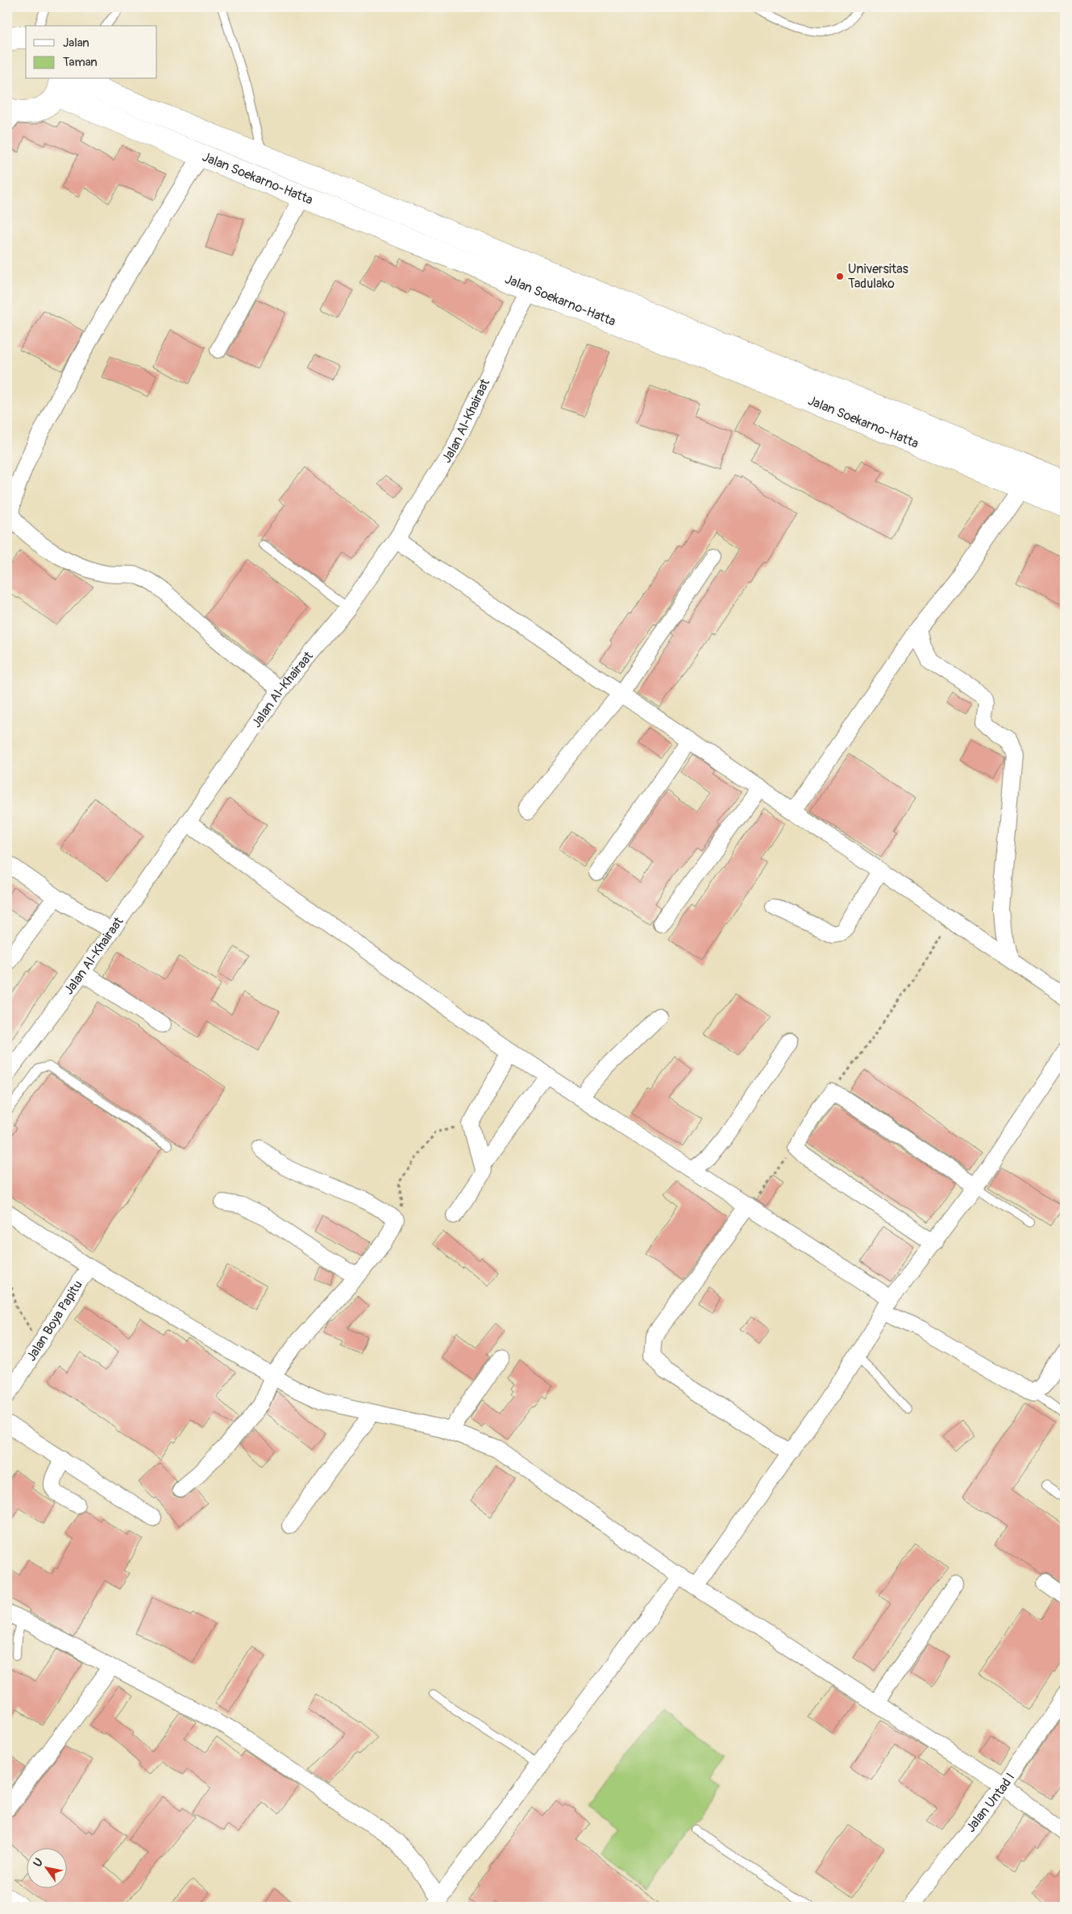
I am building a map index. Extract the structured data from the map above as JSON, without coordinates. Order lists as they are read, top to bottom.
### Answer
{
  "streets": {
    "main road": ["Jalan Soekarno-Hatta"],
    "street": ["Jalan Al-Khairaat", "Jalan Boya Papitu", "Jalan Untad I"]
  },
  "crossings": [
    ["Jalan Soekarno-Hatta", "Jalan Al-Khairaat"]
  ],
  "places": ["Universitas Tadulako"],
  "legend": ["Jalan", "Taman"],
  "north": "top left"
}
